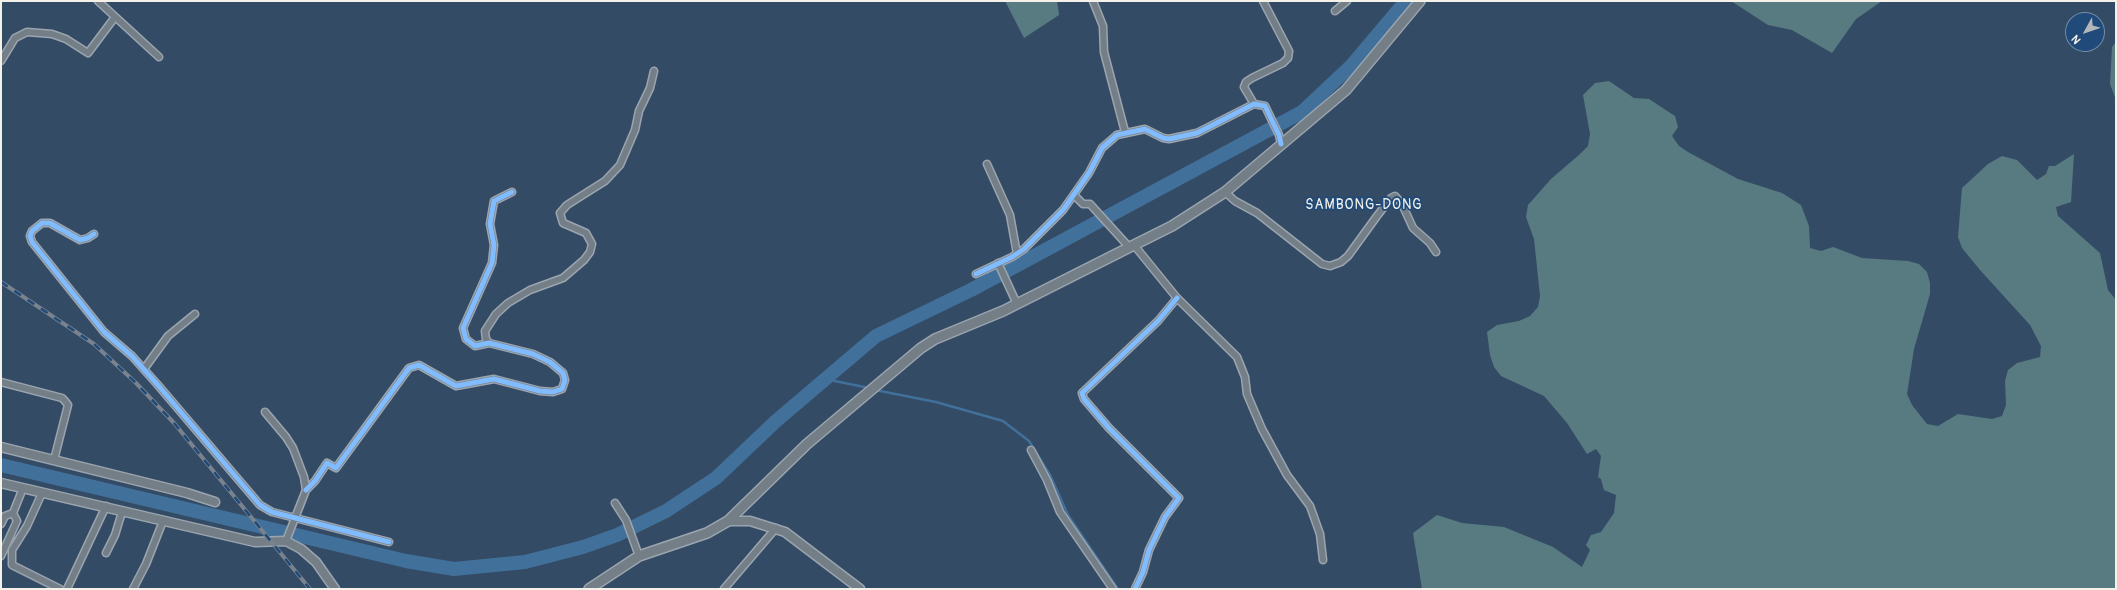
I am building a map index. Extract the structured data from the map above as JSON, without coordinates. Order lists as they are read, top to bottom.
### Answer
{
  "districts": ["SAMBONG-DONG"],
  "north": "bottom left"
}
